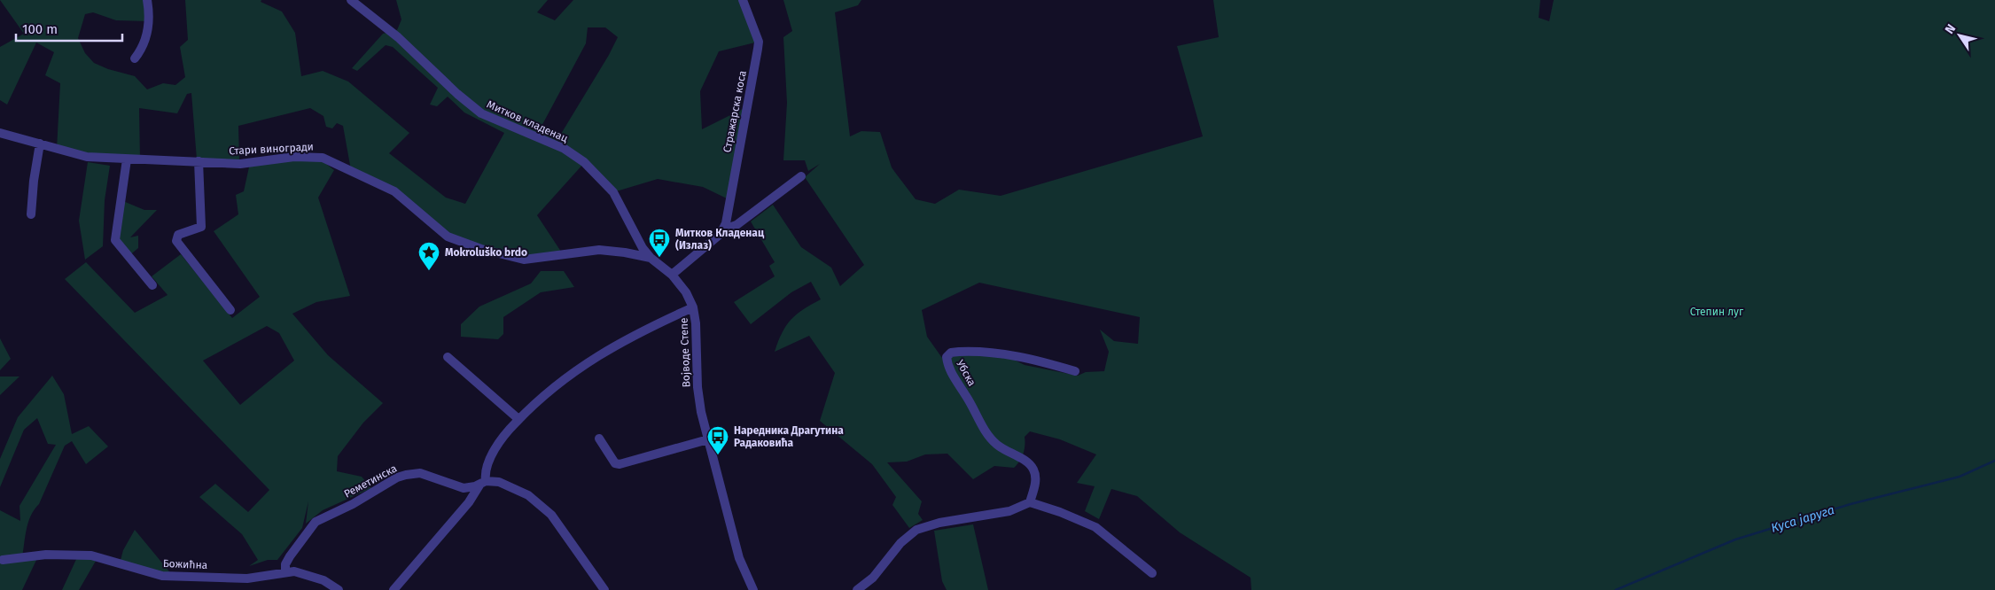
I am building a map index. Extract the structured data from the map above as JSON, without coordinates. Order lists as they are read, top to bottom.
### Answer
{
  "streets": {
    "street": [
      "Стражарска коса",
      "Митков кладенац",
      "Стари виногради",
      "Војводе Степе",
      "Убска",
      "Реметинска",
      "Божићна"
    ]
  },
  "crossings": [
    ["Митков кладенац", "Стари виногради"],
    ["Стари виногради", "Војводе Степе"],
    ["Реметинска", "Божићна"]
  ],
  "water": ["Куса јаруга"],
  "parks": ["Степин луг"],
  "places": {
    "bus stop": ["Митков Кладенац (Излаз)", "Наредника Драгутина Радаковића"],
    "place": ["Mokroluško brdo"]
  },
  "scale_bar": "100 m",
  "north": "top left"
}
